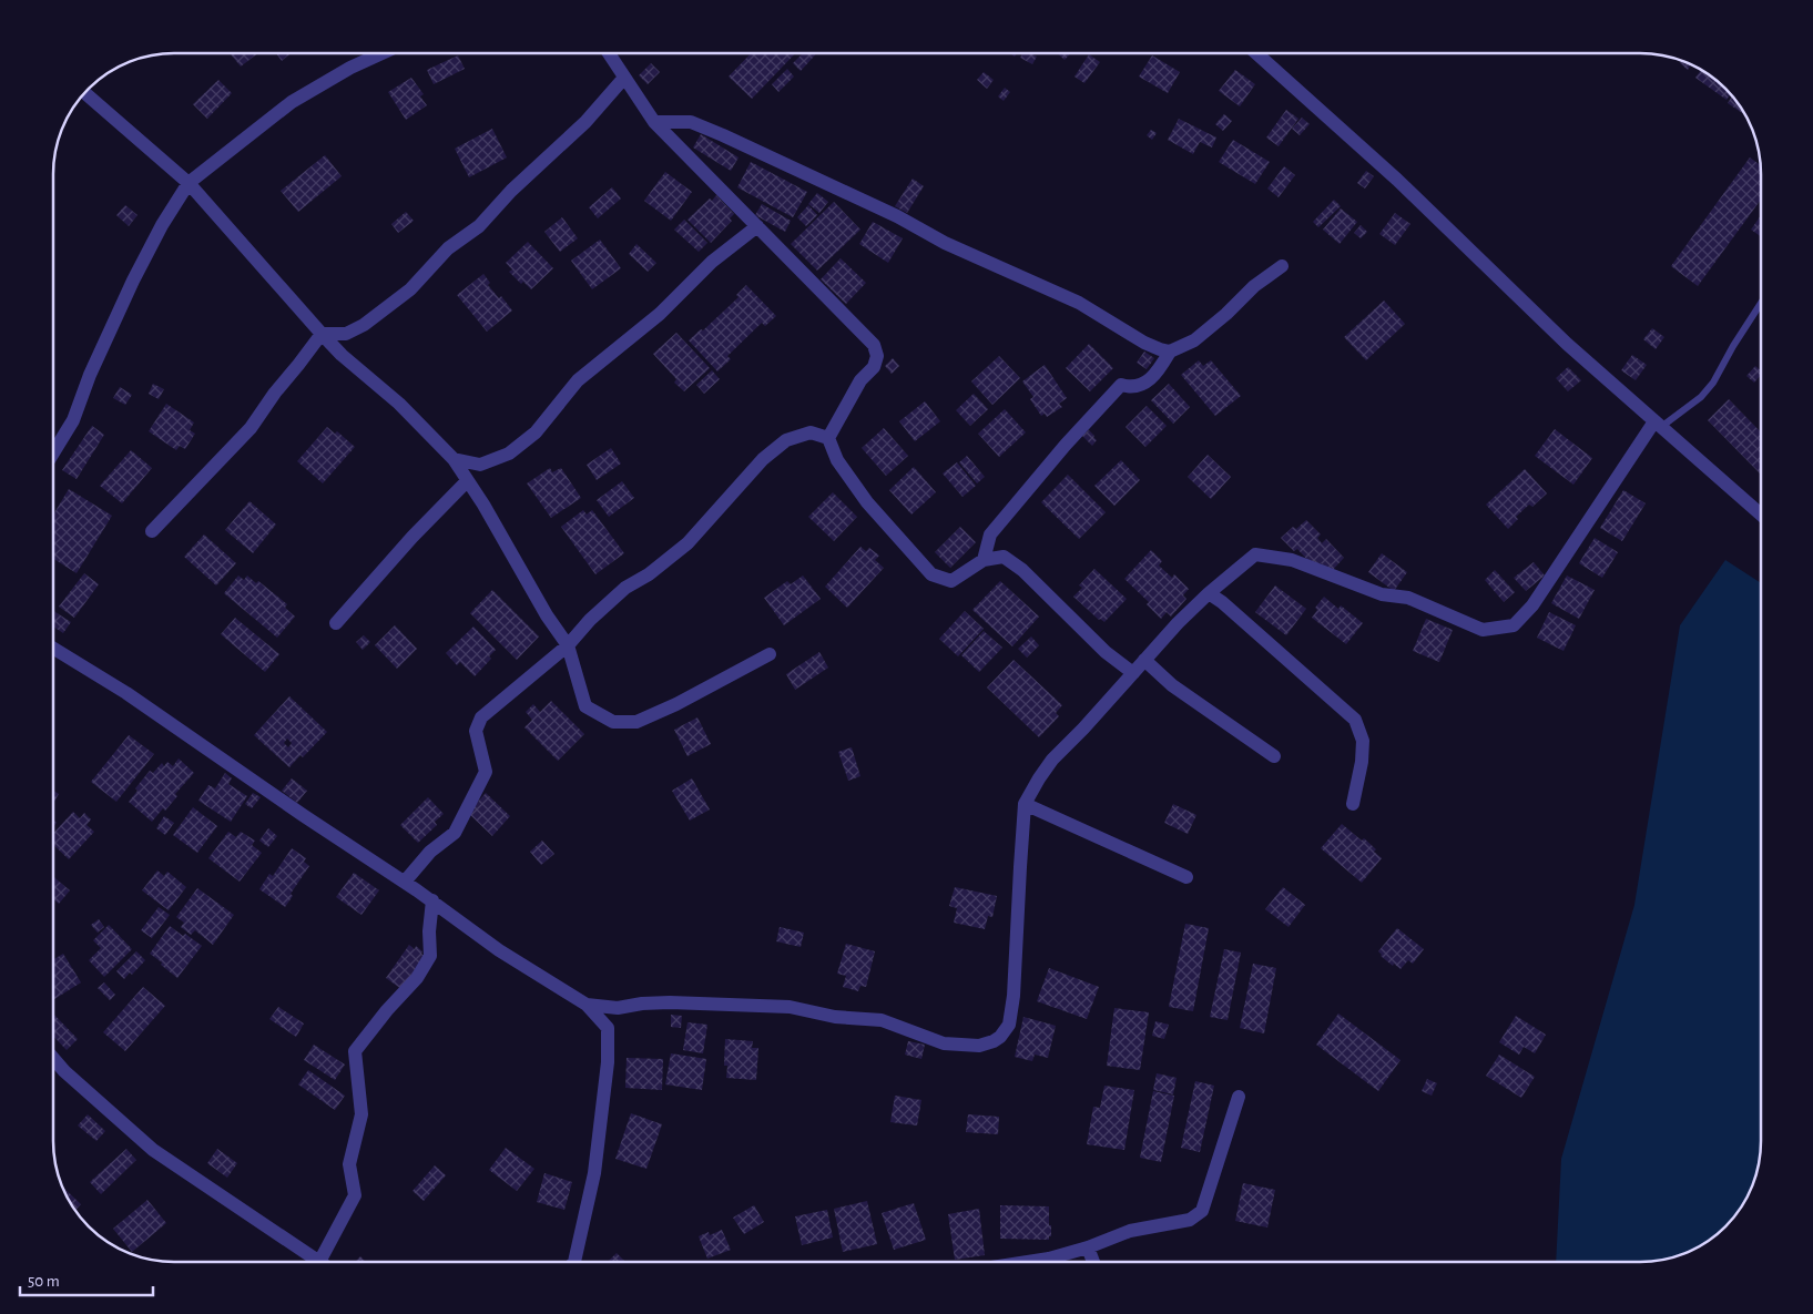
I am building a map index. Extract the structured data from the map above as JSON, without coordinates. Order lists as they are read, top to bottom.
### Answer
{
  "scale_bar": "50 m"
}
